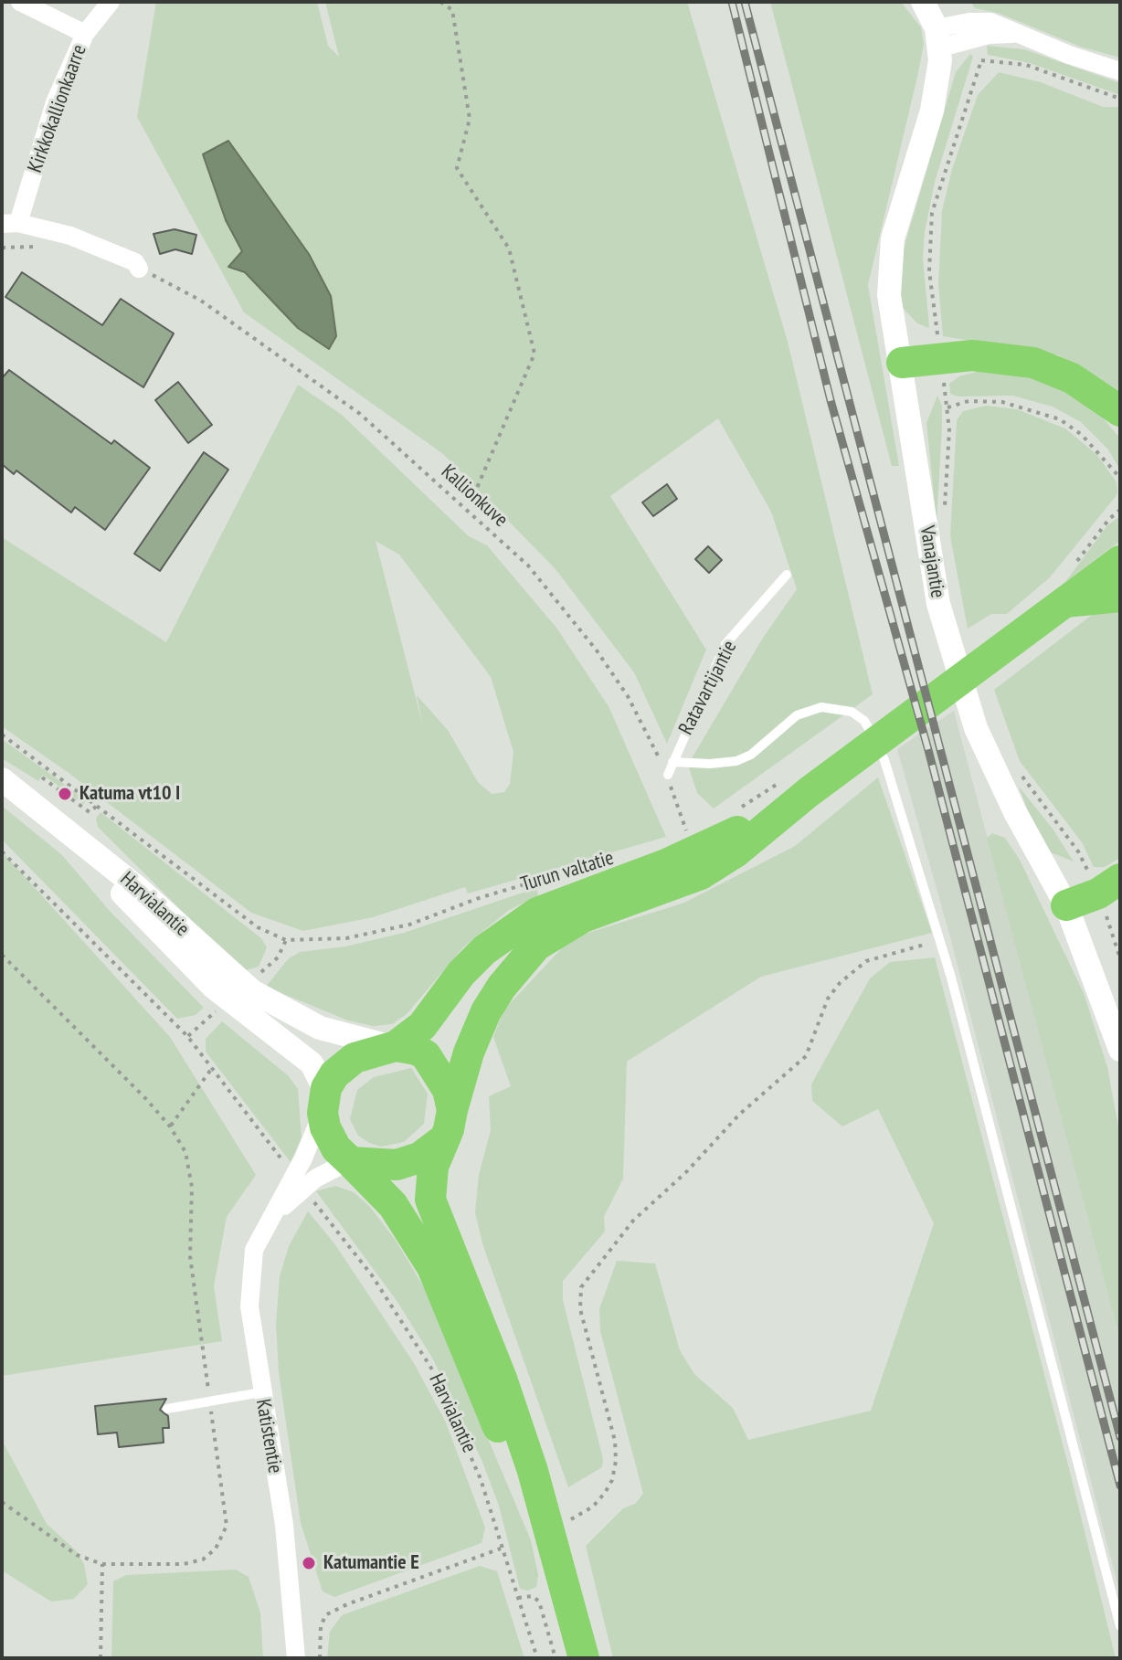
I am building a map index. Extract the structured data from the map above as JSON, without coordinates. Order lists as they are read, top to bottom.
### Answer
{
  "streets": {
    "highway": ["Turun valtatie", "Harvialantie"],
    "street": ["Kirkkokallionkaarre", "Vanajantie", "Katistentie"],
    "lane": ["Ratavartijantie"],
    "path": ["Kallionkuve"]
  },
  "crossings": [
    ["Kallionkuve", "Ratavartijantie"],
    ["Turun valtatie", "Harvialantie"],
    ["Turun valtatie", "Katistentie"],
    ["Harvialantie", "Katistentie"]
  ],
  "places": ["Katuma vt10 I", "Katumantie E"]
}
